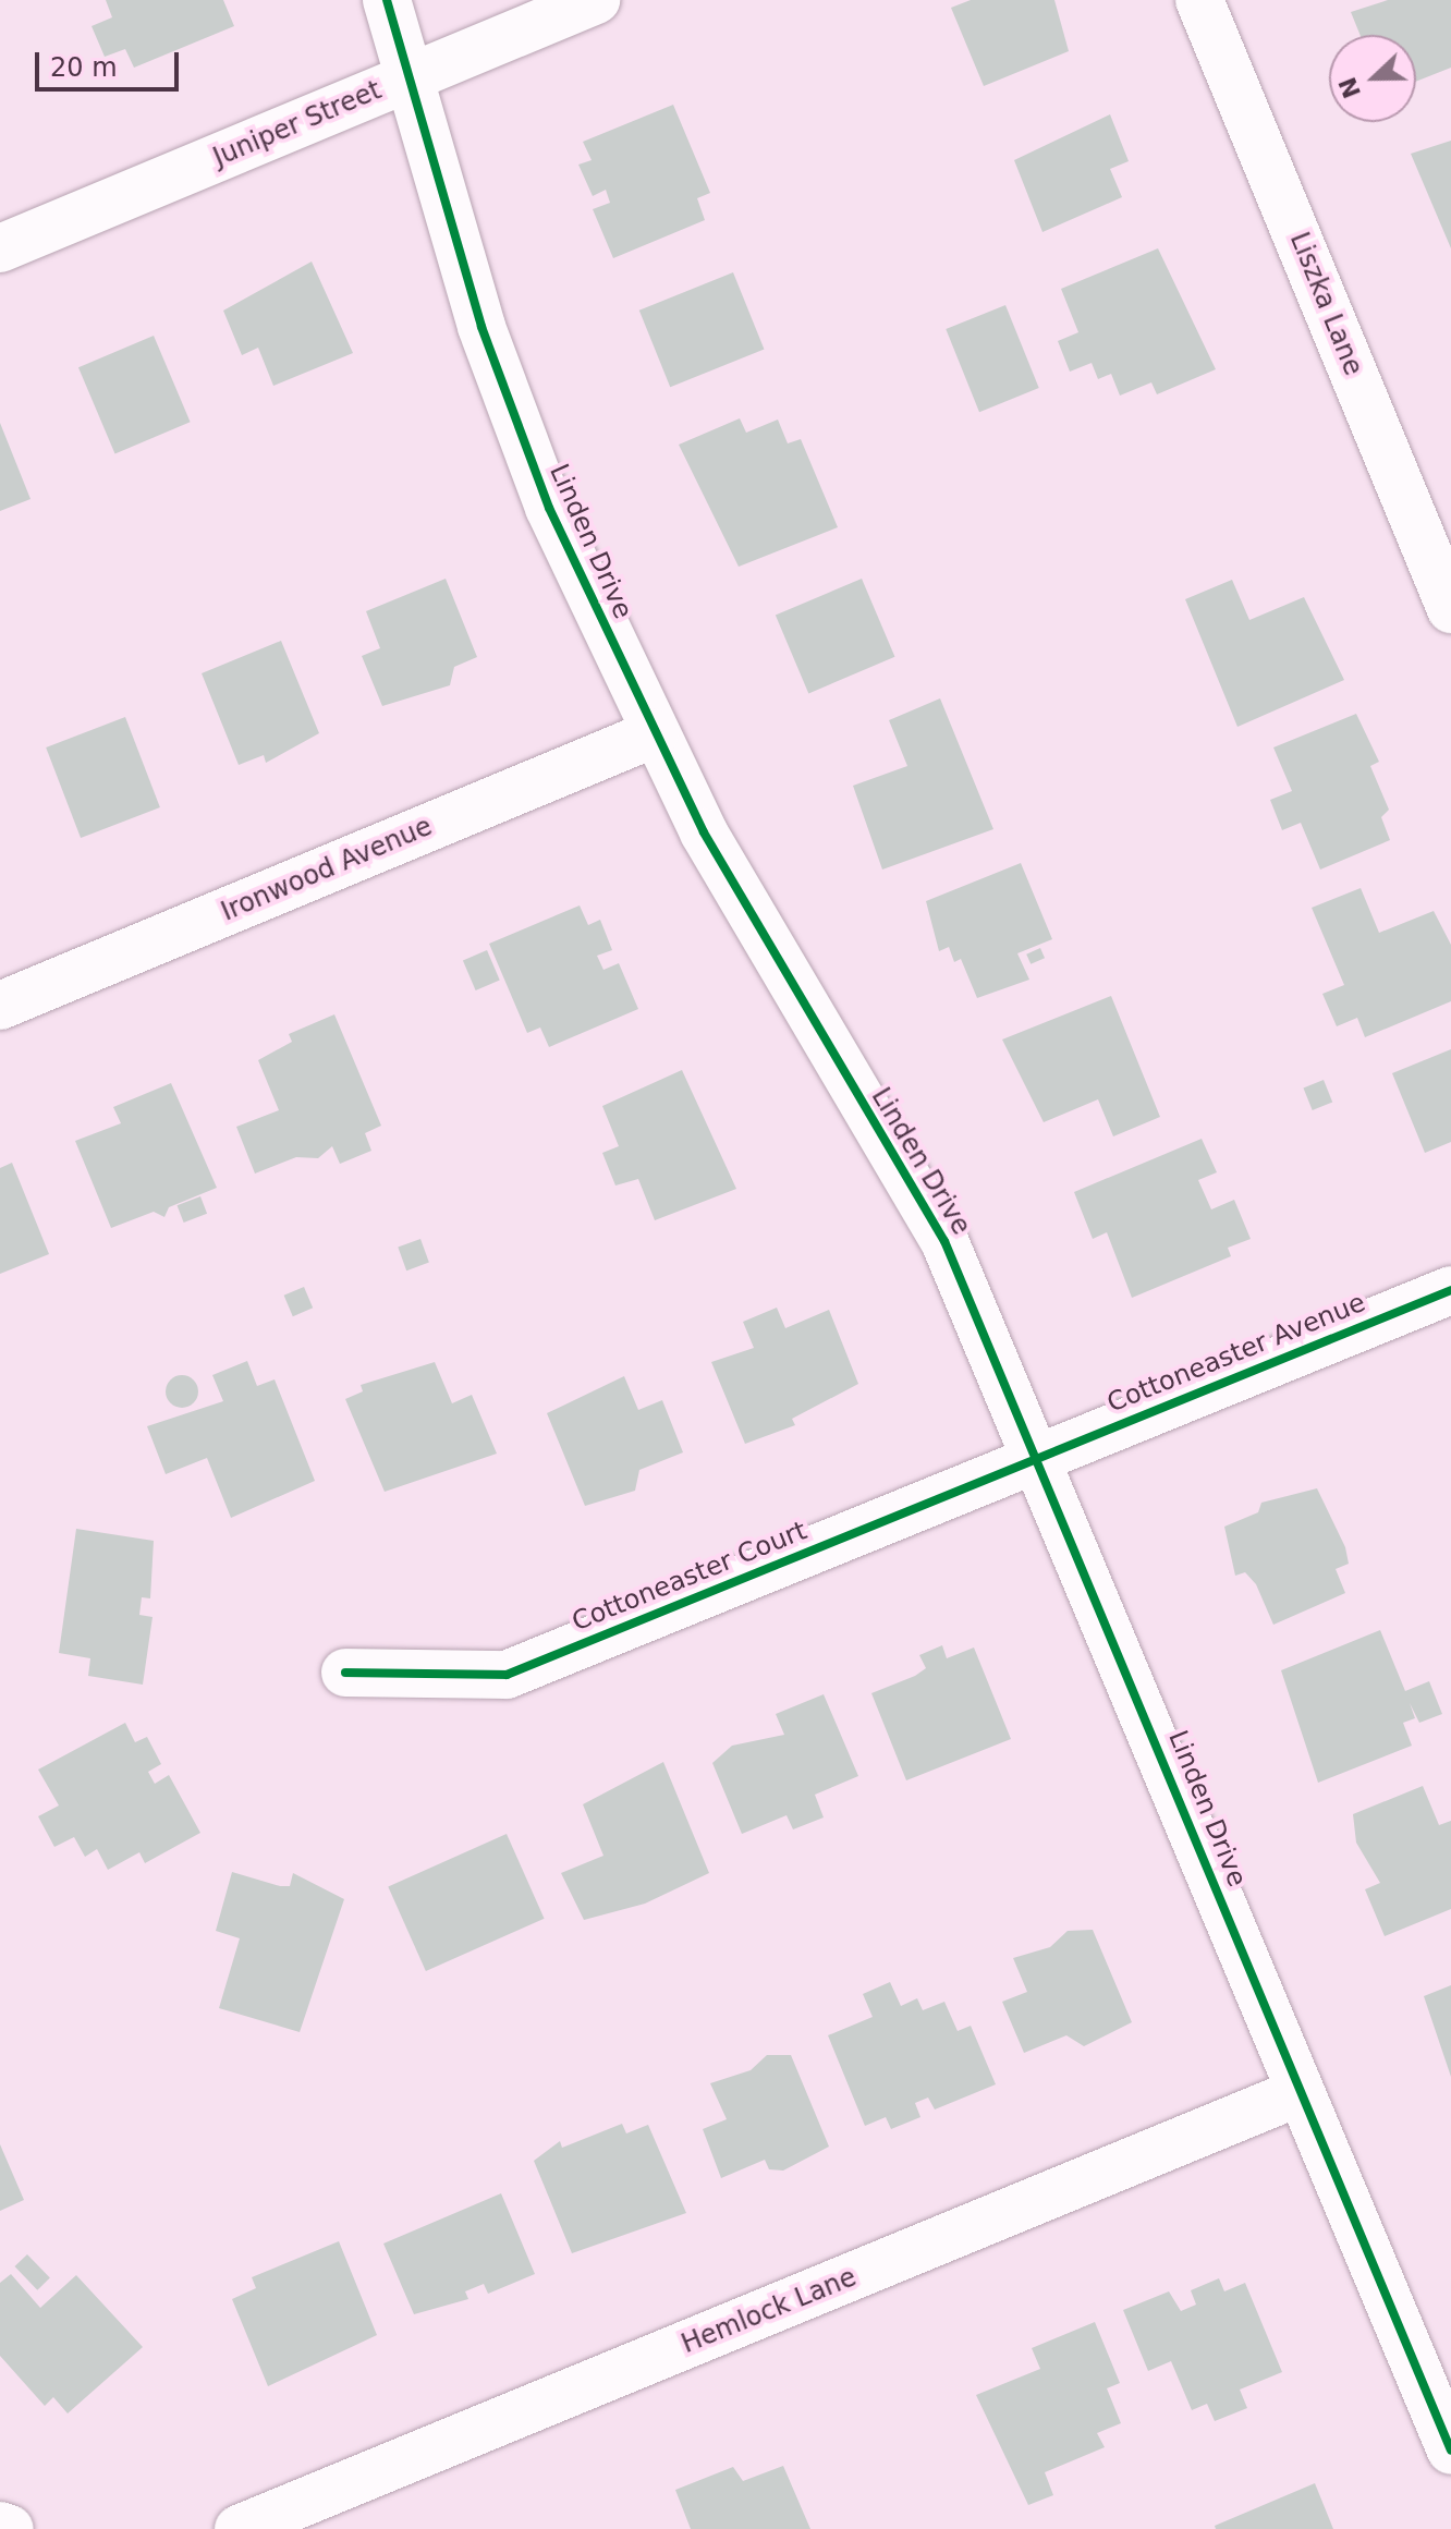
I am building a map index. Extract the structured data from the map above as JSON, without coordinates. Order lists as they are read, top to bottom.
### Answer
{
  "streets": {
    "street": [
      "Juniper Street",
      "Liszka Lane",
      "Linden Drive",
      "Ironwood Avenue",
      "Cottoneaster Avenue",
      "Cottoneaster Court",
      "Hemlock Lane"
    ]
  },
  "crossings": [
    ["Juniper Street", "Linden Drive"],
    ["Linden Drive", "Ironwood Avenue"],
    ["Linden Drive", "Cottoneaster Avenue"],
    ["Linden Drive", "Cottoneaster Court"],
    ["Linden Drive", "Hemlock Lane"],
    ["Cottoneaster Avenue", "Cottoneaster Court"]
  ],
  "scale_bar": "20 m",
  "north": "left"
}
